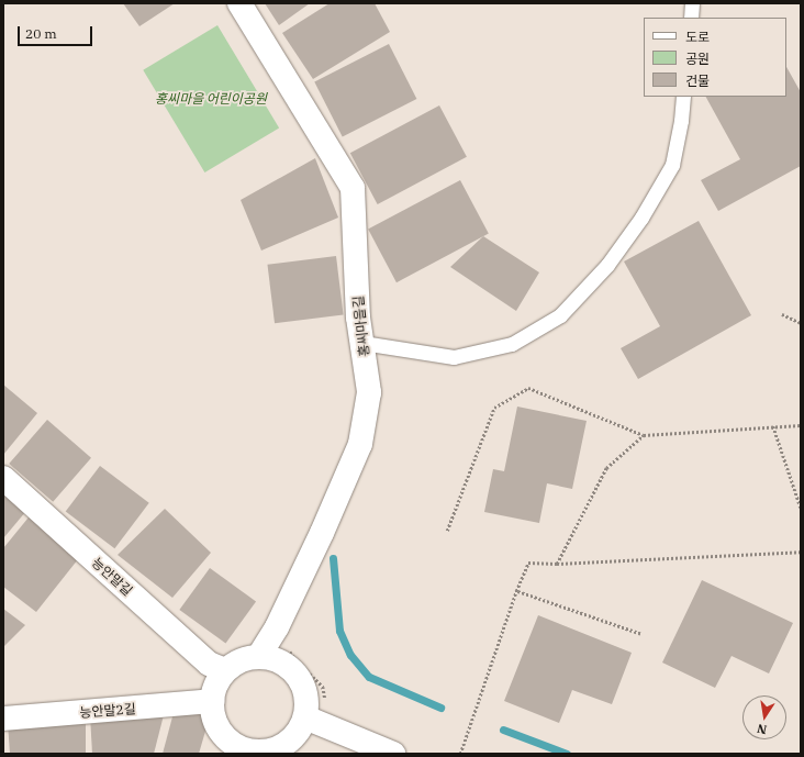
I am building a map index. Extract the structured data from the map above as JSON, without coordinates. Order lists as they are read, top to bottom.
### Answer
{
  "streets": {
    "street": ["홍씨마을길", "능안말길", "능안말2길"]
  },
  "crossings": [
    ["홍씨마을길", "능안말길"],
    ["홍씨마을길", "능안말2길"],
    ["능안말길", "능안말2길"]
  ],
  "parks": ["홍씨마을 어린이공원"],
  "legend": ["도로", "공원", "건물"],
  "scale_bar": "20 m",
  "north": "bottom"
}
